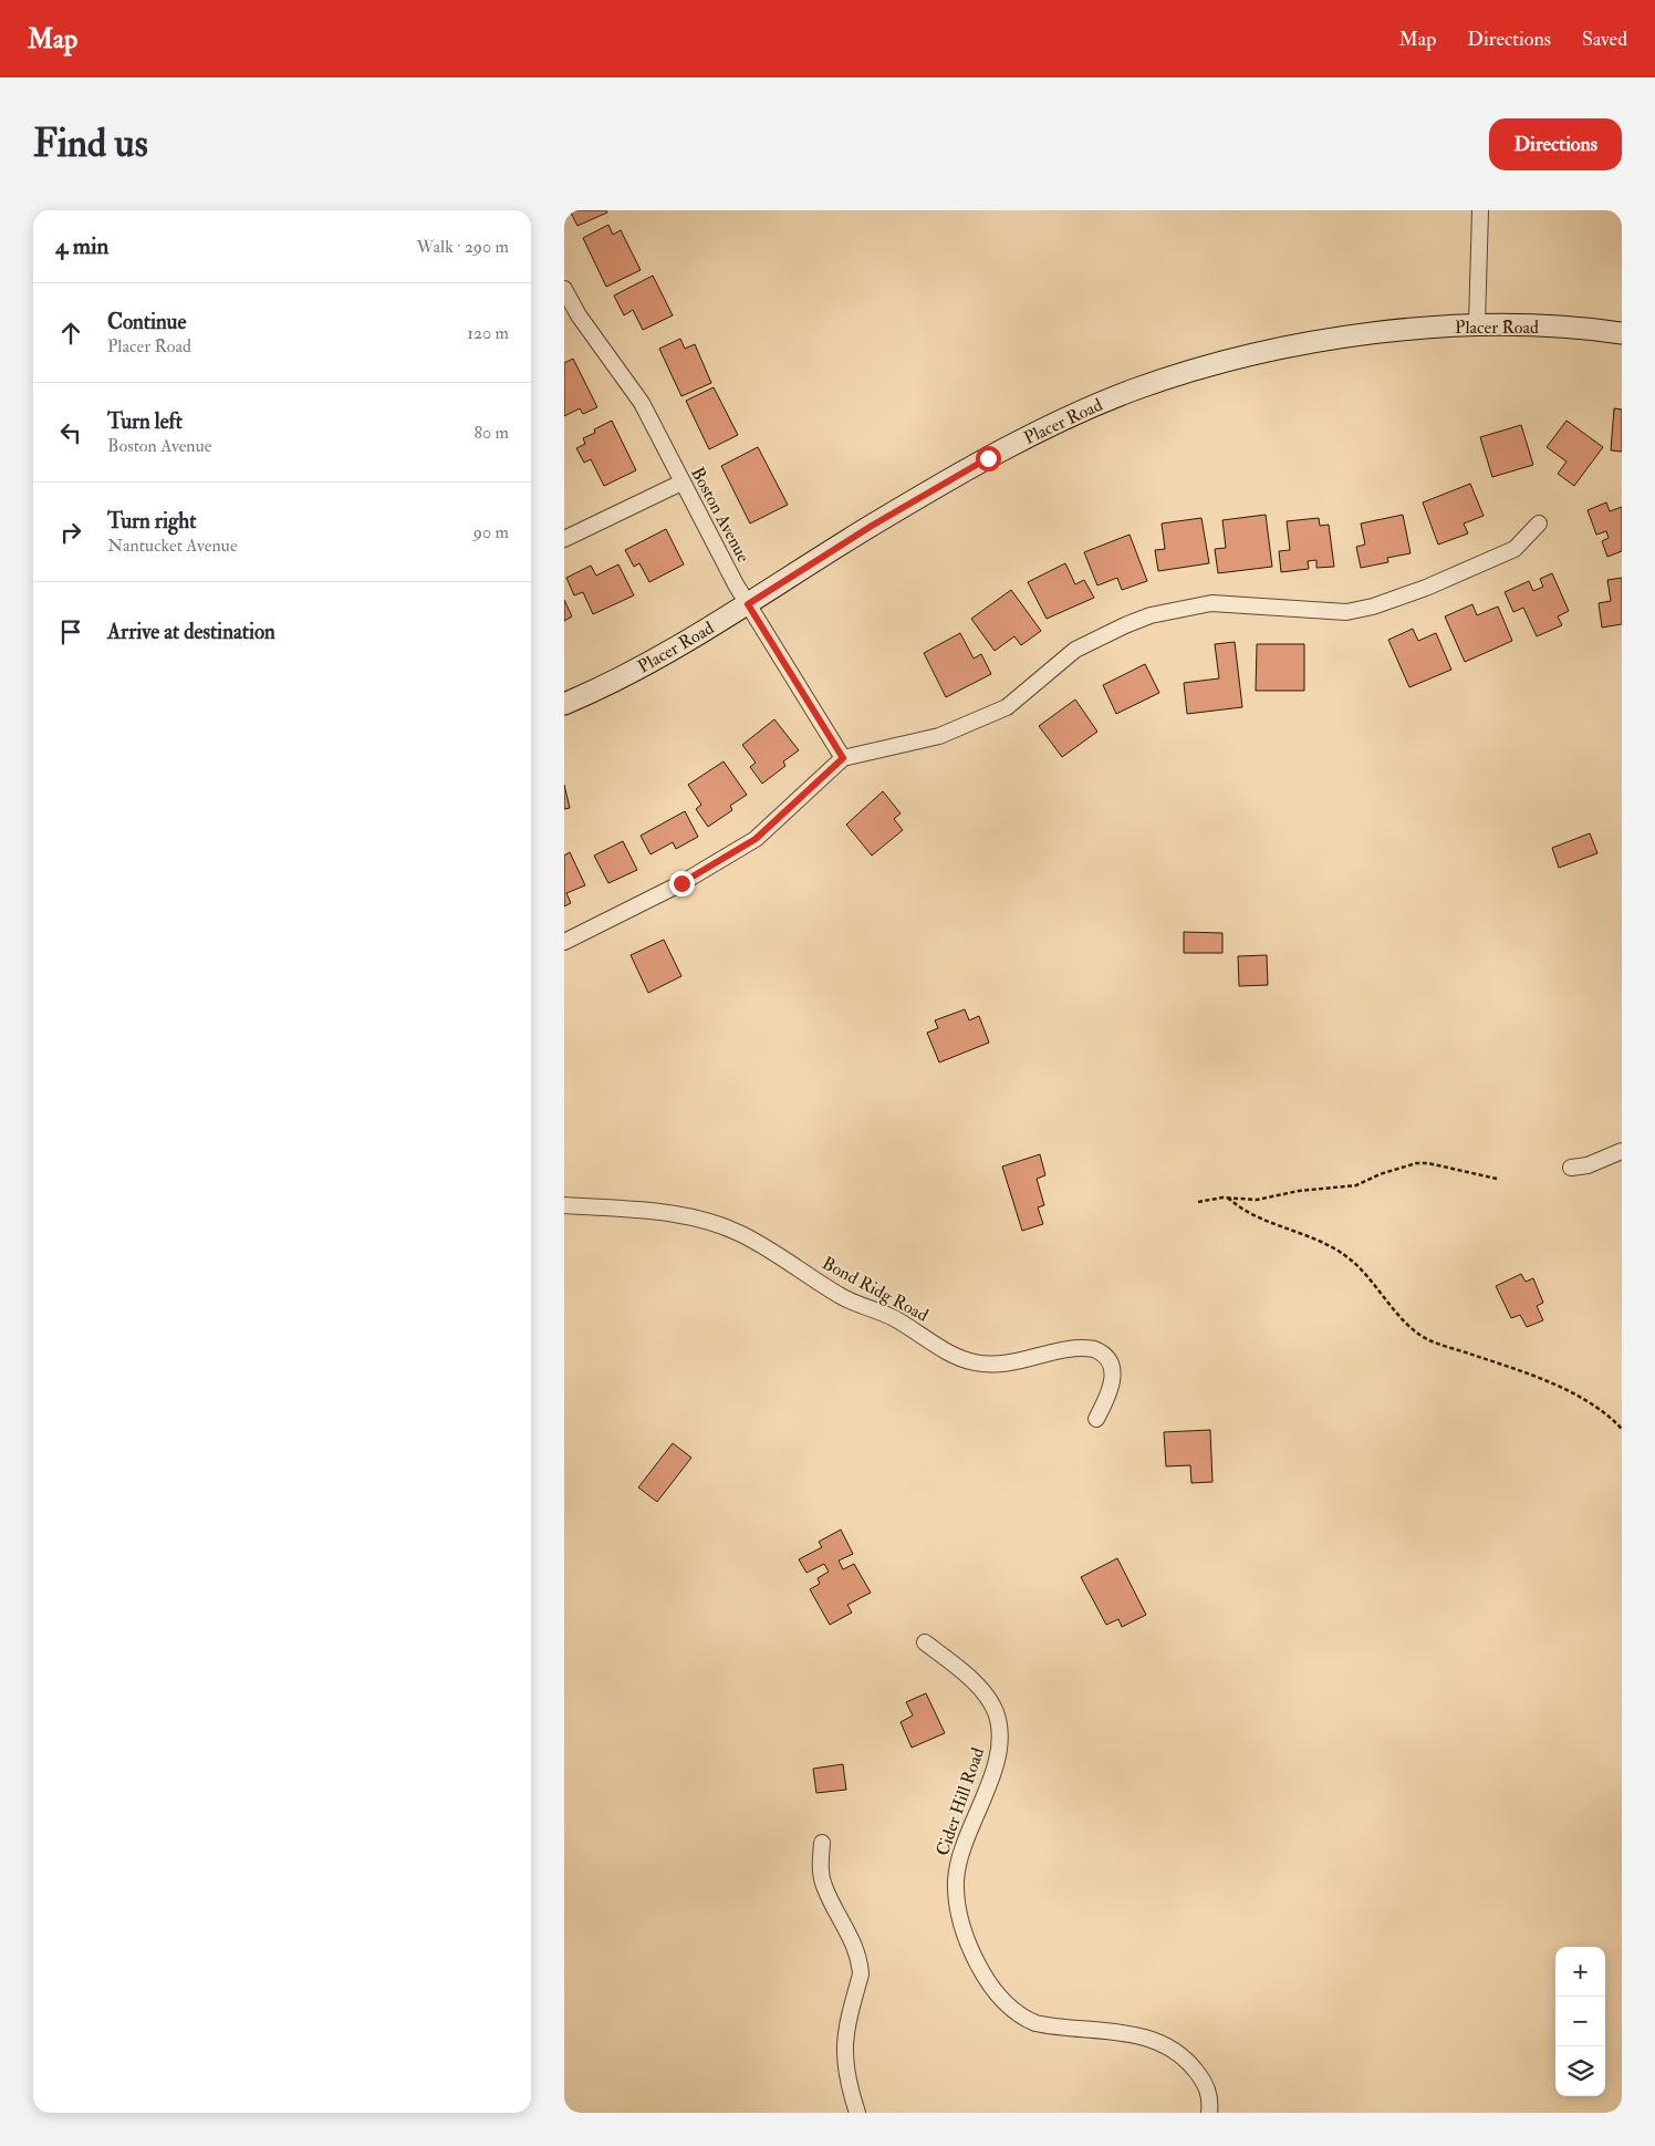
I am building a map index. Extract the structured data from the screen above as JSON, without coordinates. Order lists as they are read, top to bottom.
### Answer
{
  "streets": {
    "main road": ["Placer Road"],
    "street": ["Boston Avenue", "Bond Ridg Road", "Cider Hill Road"]
  },
  "crossings": [
    ["Placer Road", "Boston Avenue"]
  ],
  "page": {
    "header": "Map",
    "nav": ["Map", "Directions", "Saved"],
    "buttons": "Directions",
    "title": "Find us",
    "heading": ["4 min", "Walk · 290 m"],
    "list": [
      ["Continue", "Placer Road", "120 m"],
      ["Turn left", "Boston Avenue", "80 m"],
      ["Turn right", "Nantucket Avenue", "90 m"],
      "Arrive at destination"
    ],
    "map_buttons": ["+", "−"]
  }
}
